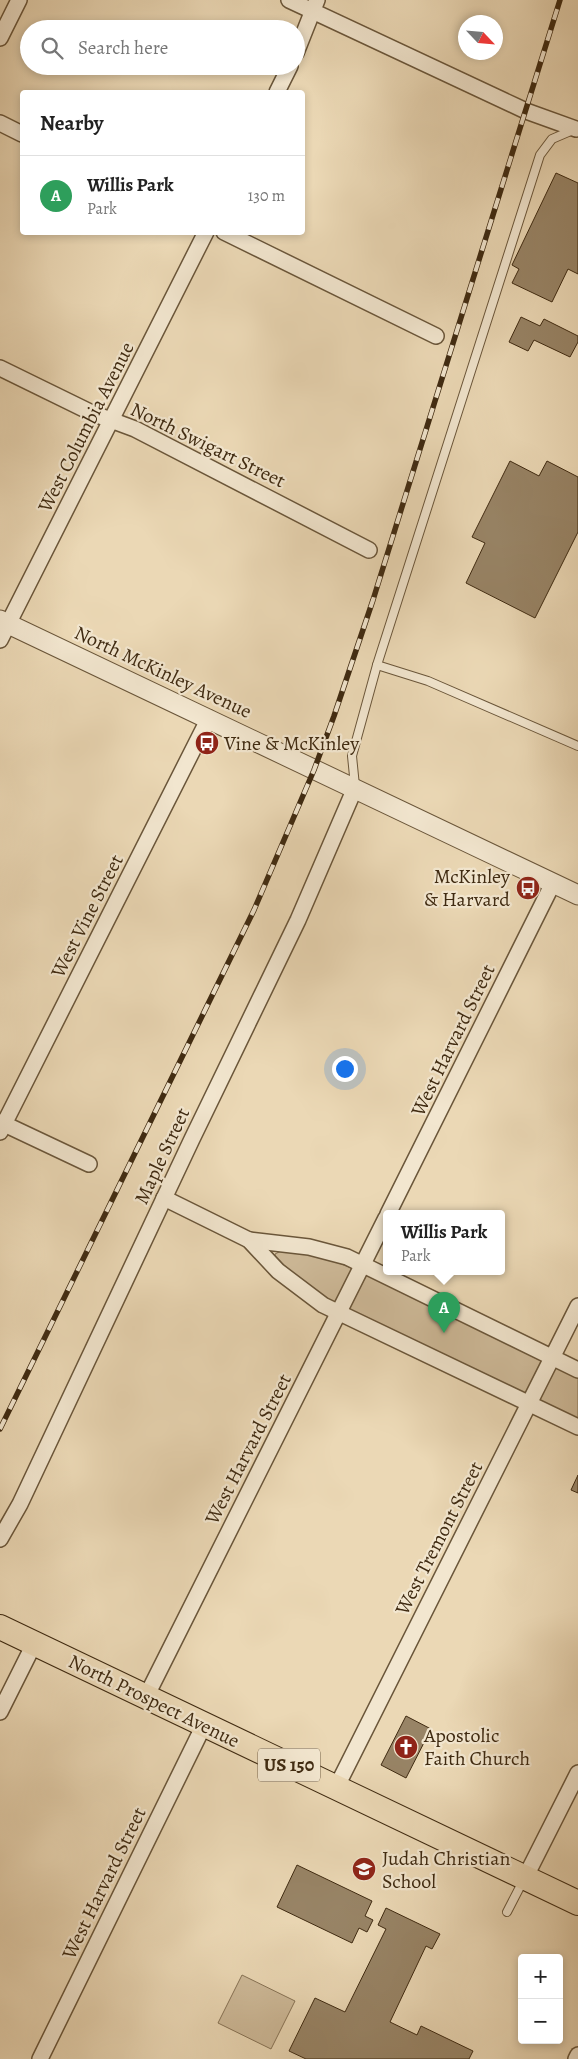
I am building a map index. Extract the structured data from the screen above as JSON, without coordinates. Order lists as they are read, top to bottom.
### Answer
{
  "streets": {
    "main road": ["North Prospect Avenue", "US 150"],
    "street": [
      "West Columbia Avenue",
      "North Swigart Street",
      "North McKinley Avenue",
      "West Vine Street",
      "West Harvard Street",
      "Maple Street",
      "West Tremont Street"
    ]
  },
  "crossings": [
    ["West Columbia Avenue", "North Swigart Street"],
    ["West Columbia Avenue", "North McKinley Avenue"],
    ["North McKinley Avenue", "West Vine Street"],
    ["North McKinley Avenue", "West Harvard Street"],
    ["North McKinley Avenue", "Maple Street"],
    ["West Harvard Street", "North Prospect Avenue"],
    ["West Tremont Street", "North Prospect Avenue"]
  ],
  "places": {
    "bus stop": ["Vine & McKinley", "McKinley & Harvard"],
    "church": ["Apostolic Faith Church"],
    "school or university": ["Judah Christian School"]
  },
  "north": "bottom right",
  "page": {
    "search": "Search here",
    "heading": "Nearby",
    "list": [
      {
        "mark": "A",
        "name": "Willis Park",
        "note": "Park",
        "value": "130 m"
      }
    ],
    "popup": ["Willis Park", "Park"],
    "pins": "A",
    "map_buttons": ["+", "−"]
  }
}
